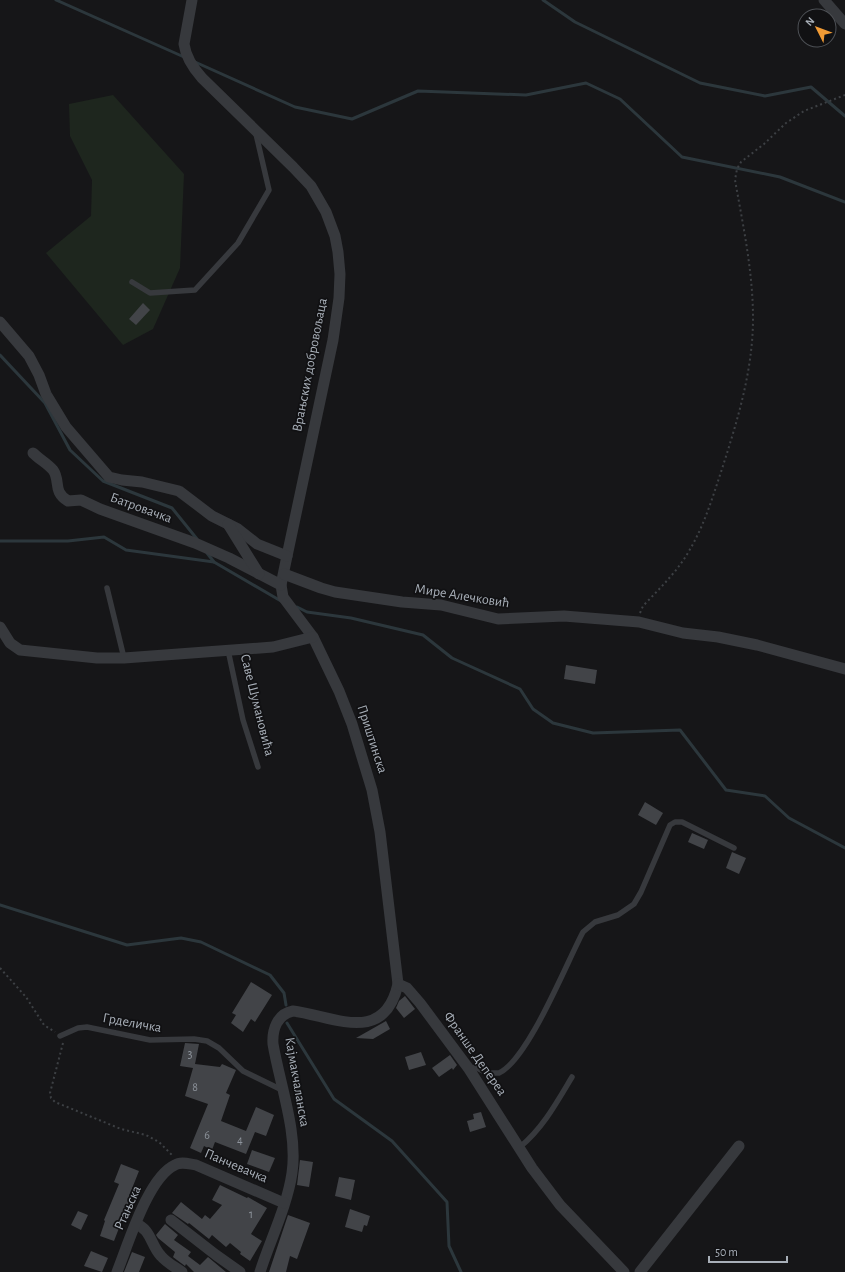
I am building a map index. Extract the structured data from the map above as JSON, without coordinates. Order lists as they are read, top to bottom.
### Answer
{
  "streets": {
    "street": [
      "Врањских добровољаца",
      "Батровачка",
      "Мире Алечковић",
      "Саве Шумановића",
      "Приштинска",
      "Франше Депереа",
      "Кајмакчаланска",
      "Панчевачка",
      "Ртањска"
    ],
    "lane": ["Грделичка"]
  },
  "crossings": [
    ["Врањских добровољаца", "Батровачка"],
    ["Врањских добровољаца", "Мире Алечковић"],
    ["Врањских добровољаца", "Приштинска"],
    ["Батровачка", "Мире Алечковић"],
    ["Батровачка", "Приштинска"],
    ["Мире Алечковић", "Приштинска"],
    ["Саве Шумановића", "Приштинска"],
    ["Приштинска", "Кајмакчаланска"],
    ["Грделичка", "Кајмакчаланска"],
    ["Франше Депереа", "Кајмакчаланска"],
    ["Кајмакчаланска", "Панчевачка"],
    ["Панчевачка", "Ртањска"]
  ],
  "house_numbers": [
    "3",
    "8",
    "6",
    "4",
    "1"
  ],
  "scale_bar": "50 m",
  "north": "top left"
}
